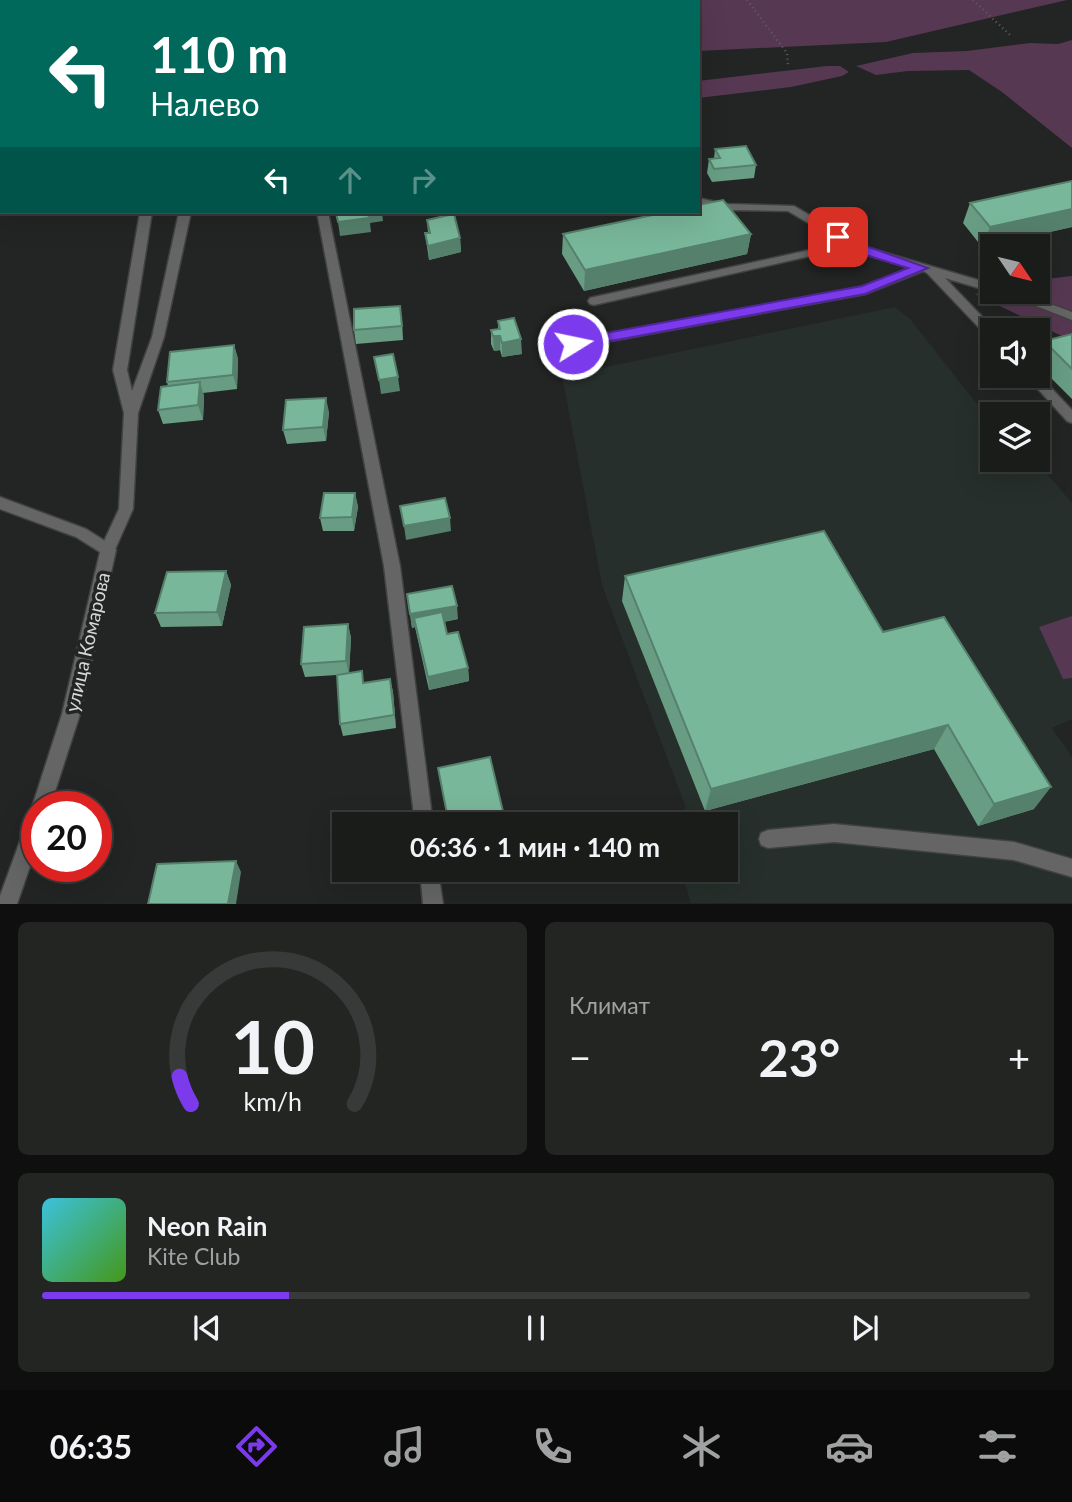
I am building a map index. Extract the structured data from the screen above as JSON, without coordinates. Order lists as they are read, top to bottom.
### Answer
{
  "streets": {
    "street": ["улица Комарова"]
  },
  "north": "bottom right",
  "page": {
    "turn": ["110 m", "Налево"],
    "limit": "20",
    "trip": "06:36 · 1 мин · 140 m",
    "tile": "Климат",
    "heat": ["−", "23°", "+"],
    "song": ["Neon Rain", "Kite Club"],
    "tabs": "06:35",
    "gauge": ["10", "km/h"]
  }
}
